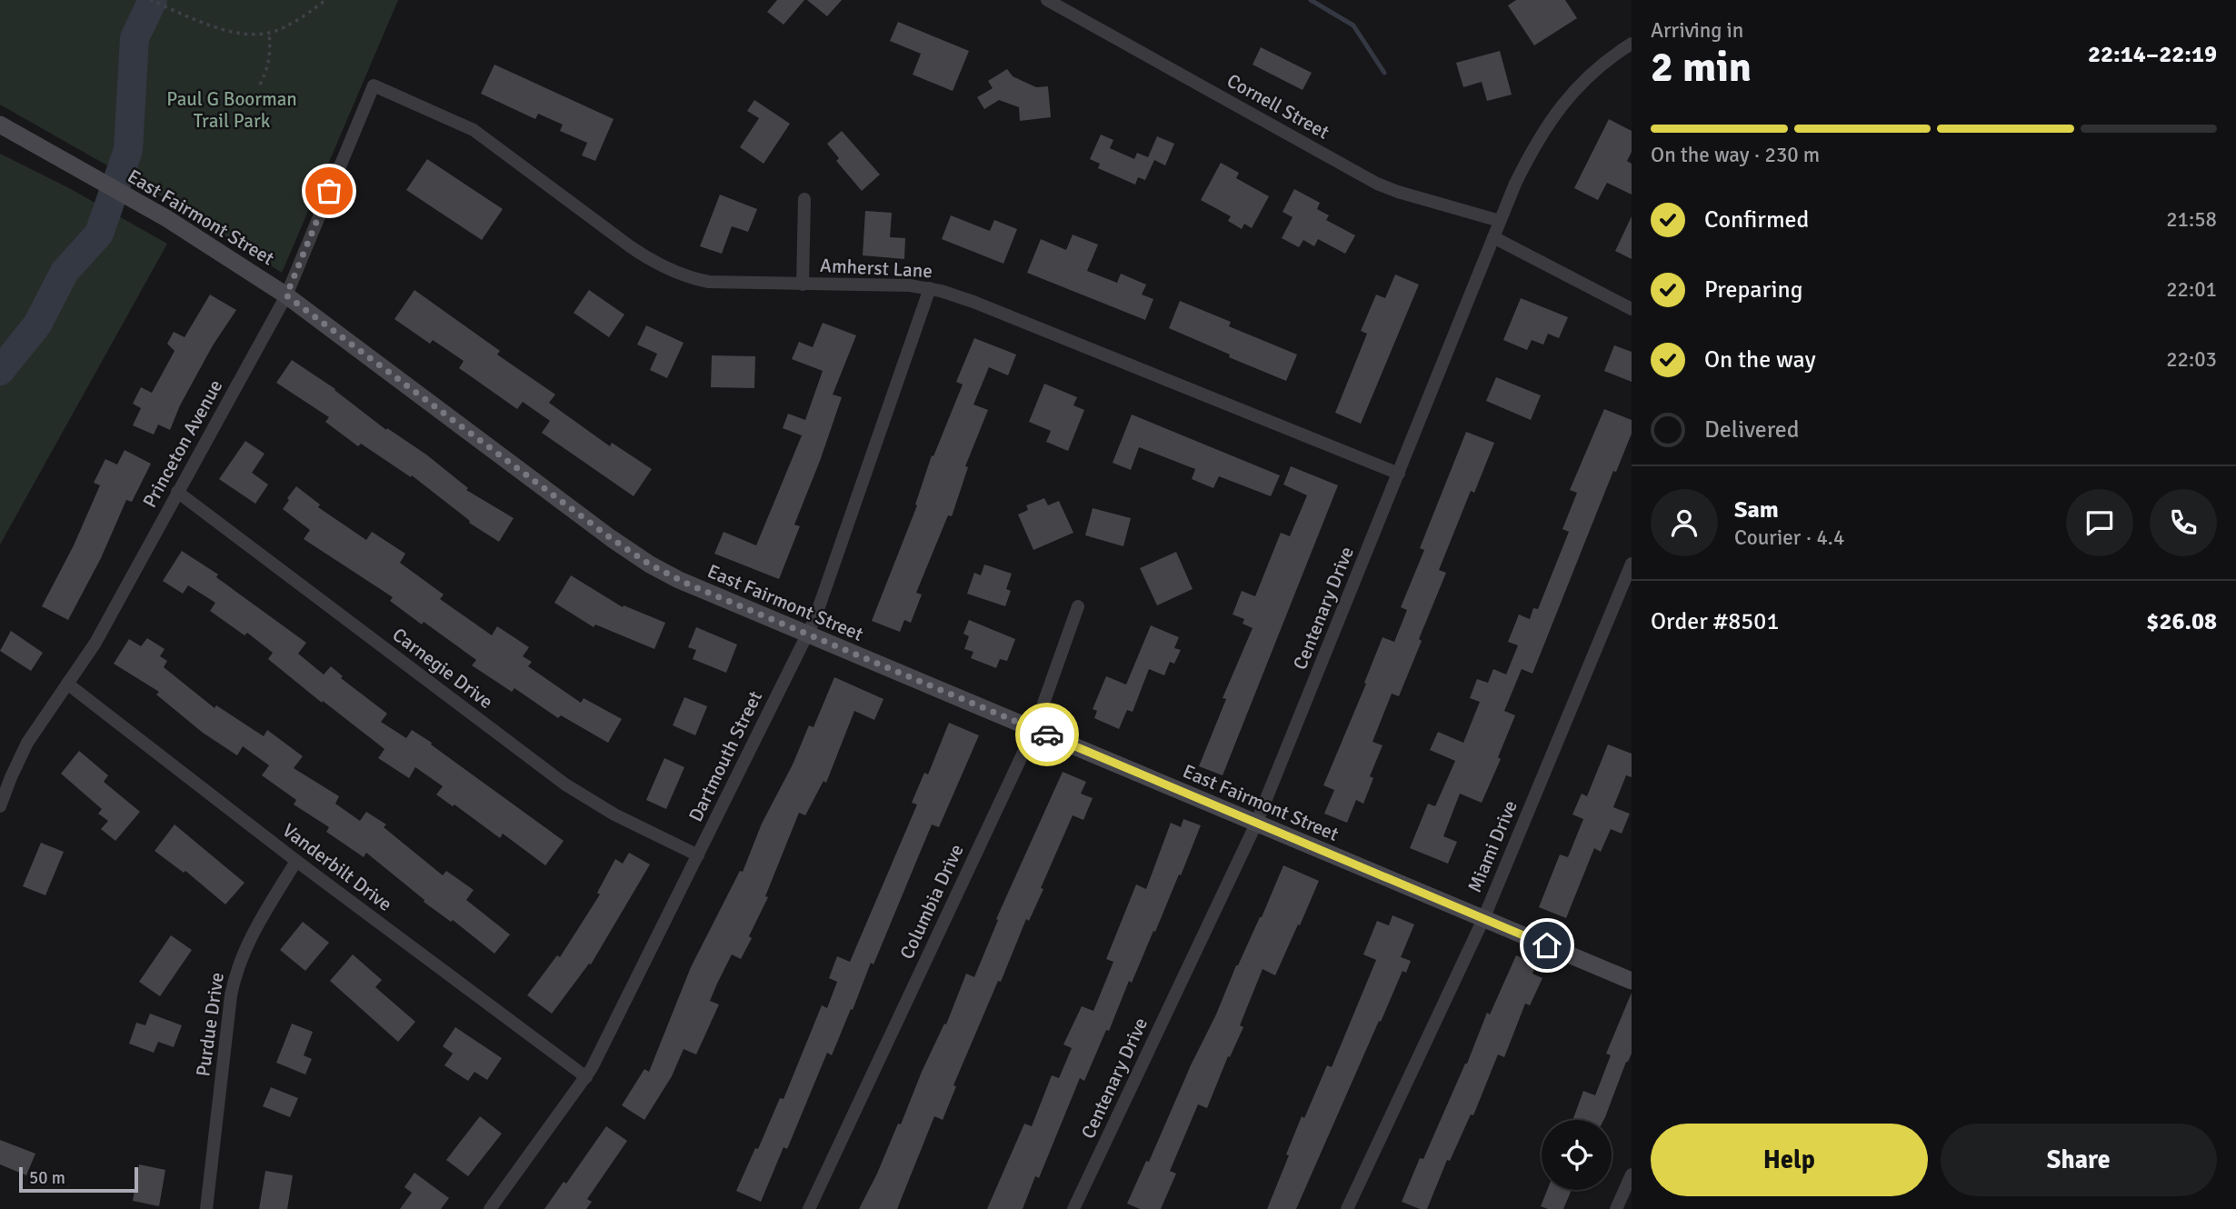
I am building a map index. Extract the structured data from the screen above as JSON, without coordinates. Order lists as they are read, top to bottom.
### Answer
{
  "streets": {
    "street": [
      "Cornell Street",
      "East Fairmont Street",
      "Amherst Lane",
      "Princeton Avenue",
      "Centenary Drive",
      "Carnegie Drive",
      "Dartmouth Street",
      "Miami Drive",
      "Vanderbilt Drive",
      "Columbia Drive",
      "Purdue Drive"
    ]
  },
  "crossings": [
    ["Cornell Street", "Centenary Drive"],
    ["East Fairmont Street", "Princeton Avenue"],
    ["East Fairmont Street", "Centenary Drive"],
    ["East Fairmont Street", "Dartmouth Street"],
    ["East Fairmont Street", "Miami Drive"],
    ["East Fairmont Street", "Columbia Drive"],
    ["Amherst Lane", "Princeton Avenue"],
    ["Amherst Lane", "Centenary Drive"],
    ["Amherst Lane", "Dartmouth Street"],
    ["Princeton Avenue", "Carnegie Drive"],
    ["Princeton Avenue", "Vanderbilt Drive"],
    ["Carnegie Drive", "Dartmouth Street"],
    ["Dartmouth Street", "Vanderbilt Drive"],
    ["Vanderbilt Drive", "Purdue Drive"]
  ],
  "parks": ["Paul G Boorman Trail Park"],
  "scale_bar": "50 m",
  "page": {
    "heading": ["2 min", "Arriving in", "22:14–22:19"],
    "panel": [
      "Sam",
      "Courier · 4.4",
      "Order #8501",
      "$26.08"
    ],
    "bar": "On the way · 230 m",
    "list": [
      ["Confirmed", "21:58"],
      ["Preparing", "22:01"],
      ["On the way", "22:03"],
      "Delivered"
    ],
    "buttons": ["Help", "Share"],
    "scale": "50 m"
  }
}
